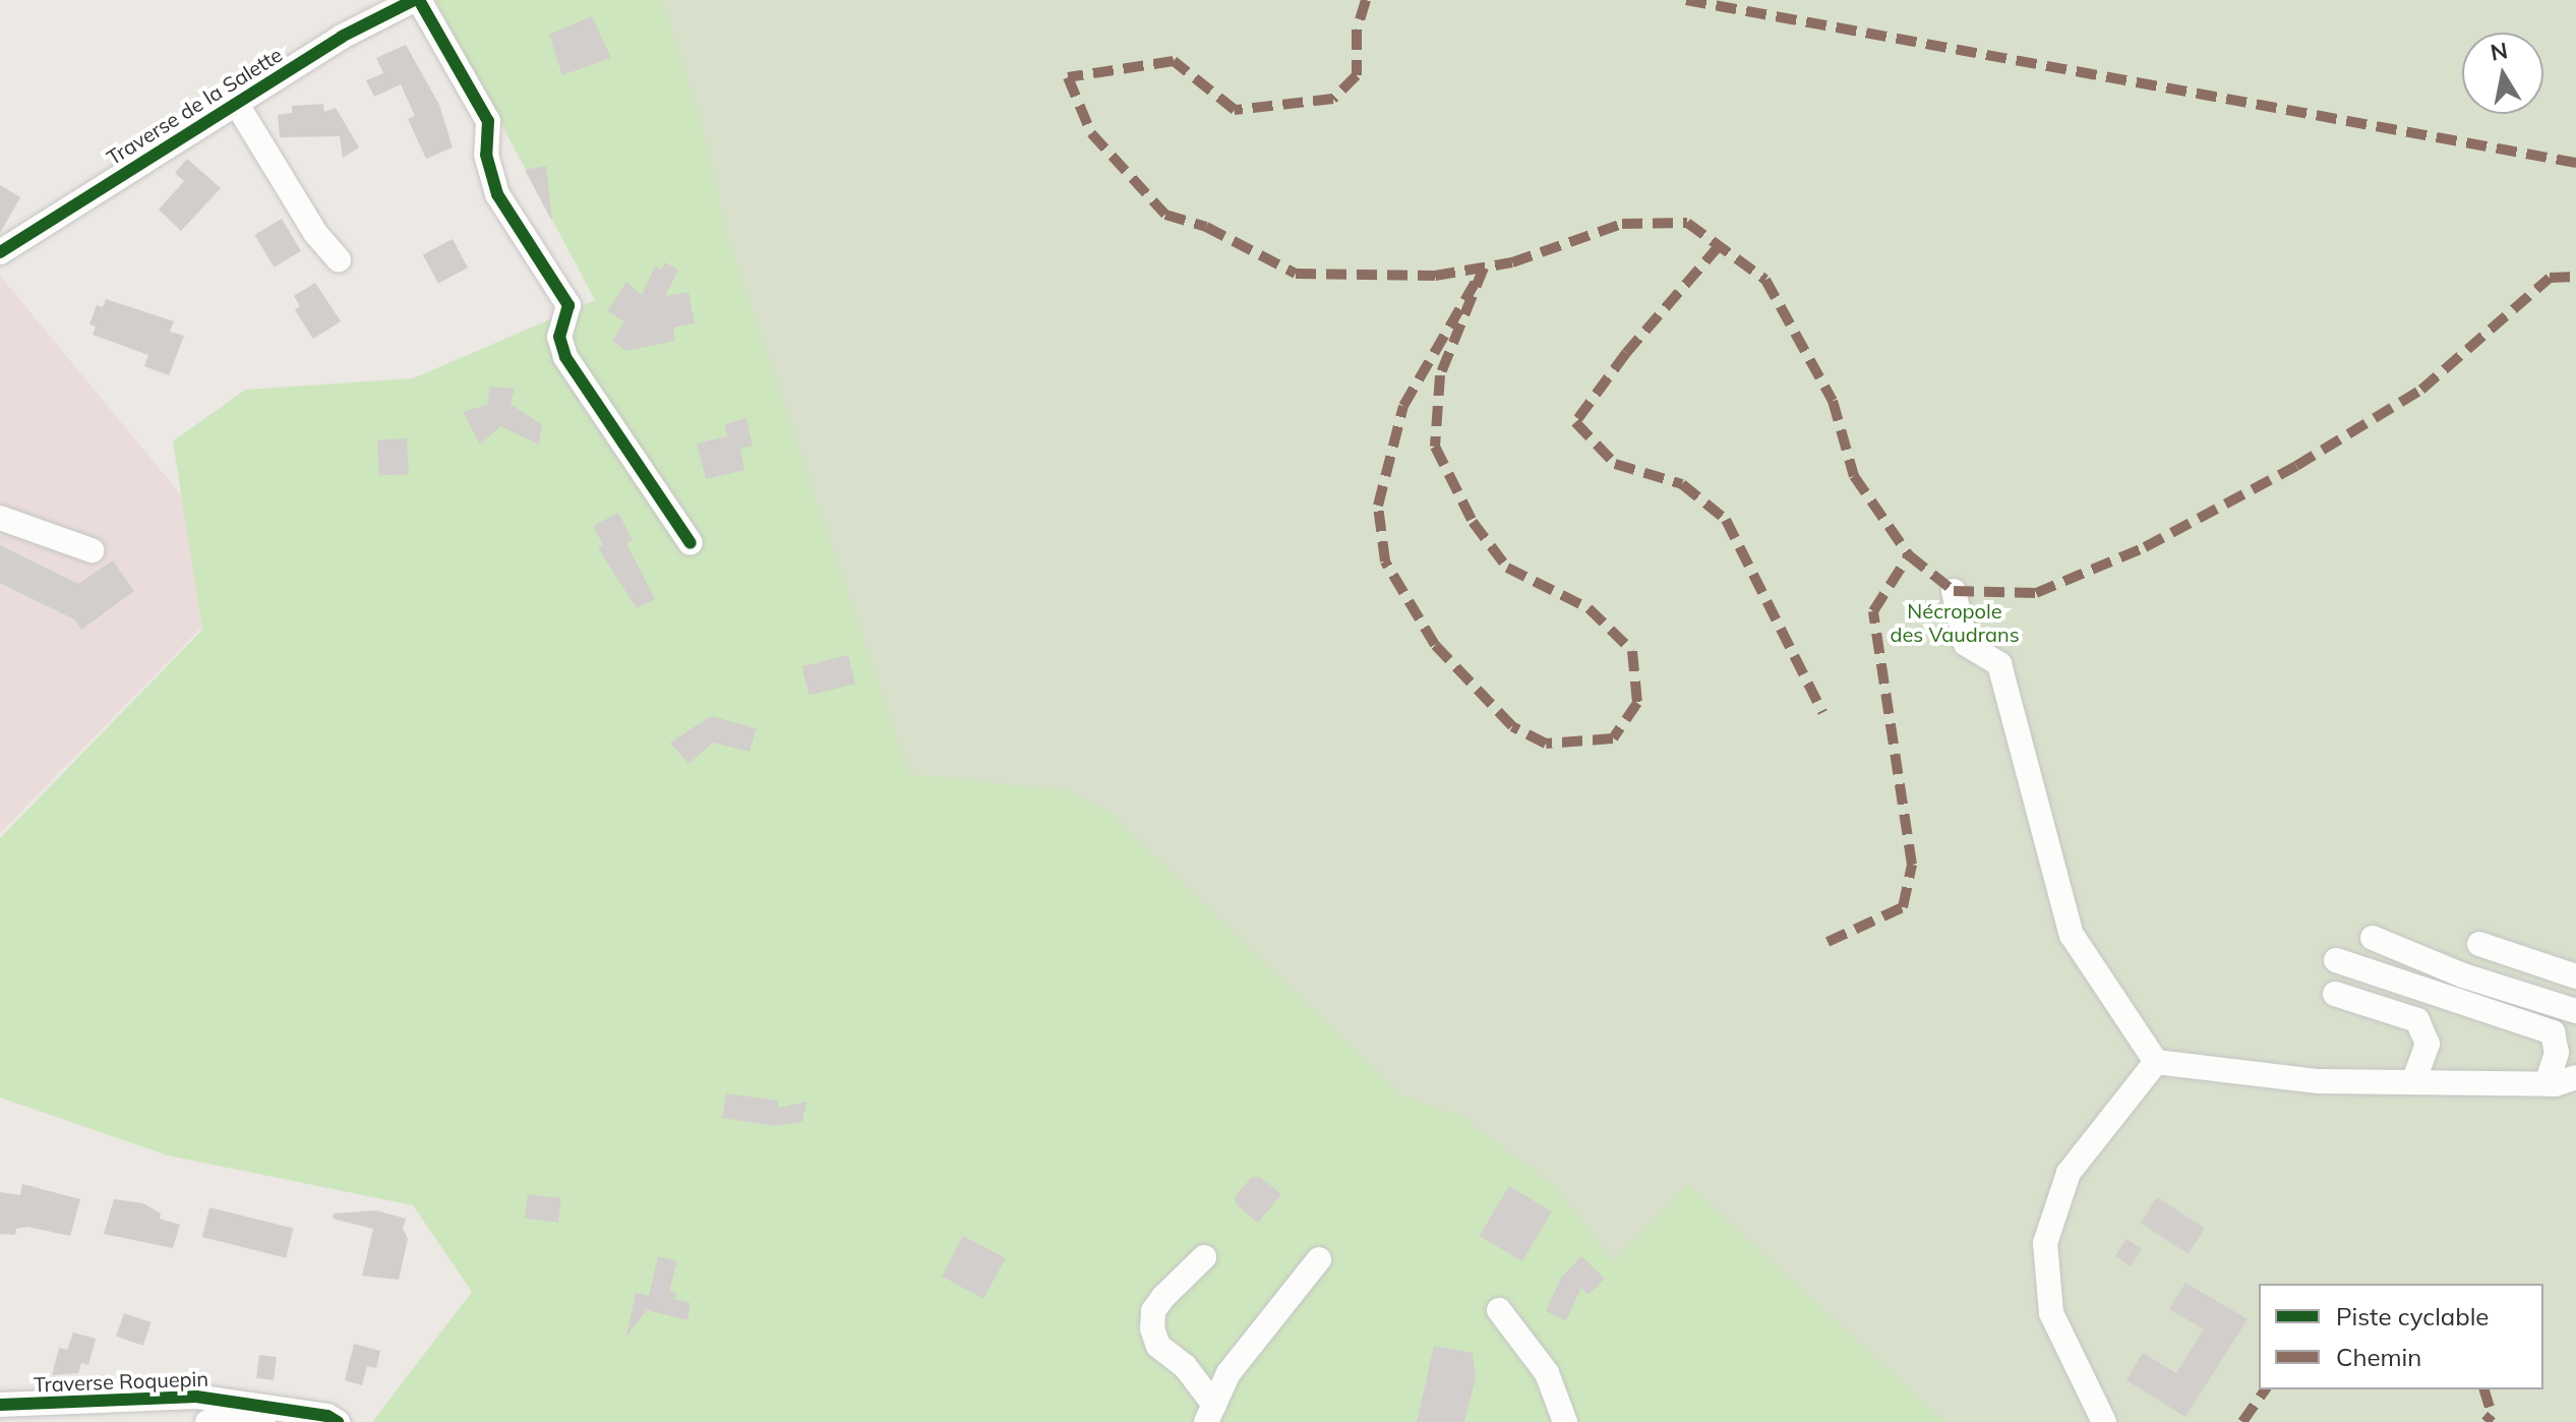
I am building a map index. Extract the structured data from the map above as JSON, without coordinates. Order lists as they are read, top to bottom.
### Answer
{
  "streets": {
    "street": ["Traverse de la Salette", "Traverse Roquepin"]
  },
  "parks": ["Nécropole des Vaudrans"],
  "legend": ["Piste cyclable", "Chemin"],
  "north": "top"
}
